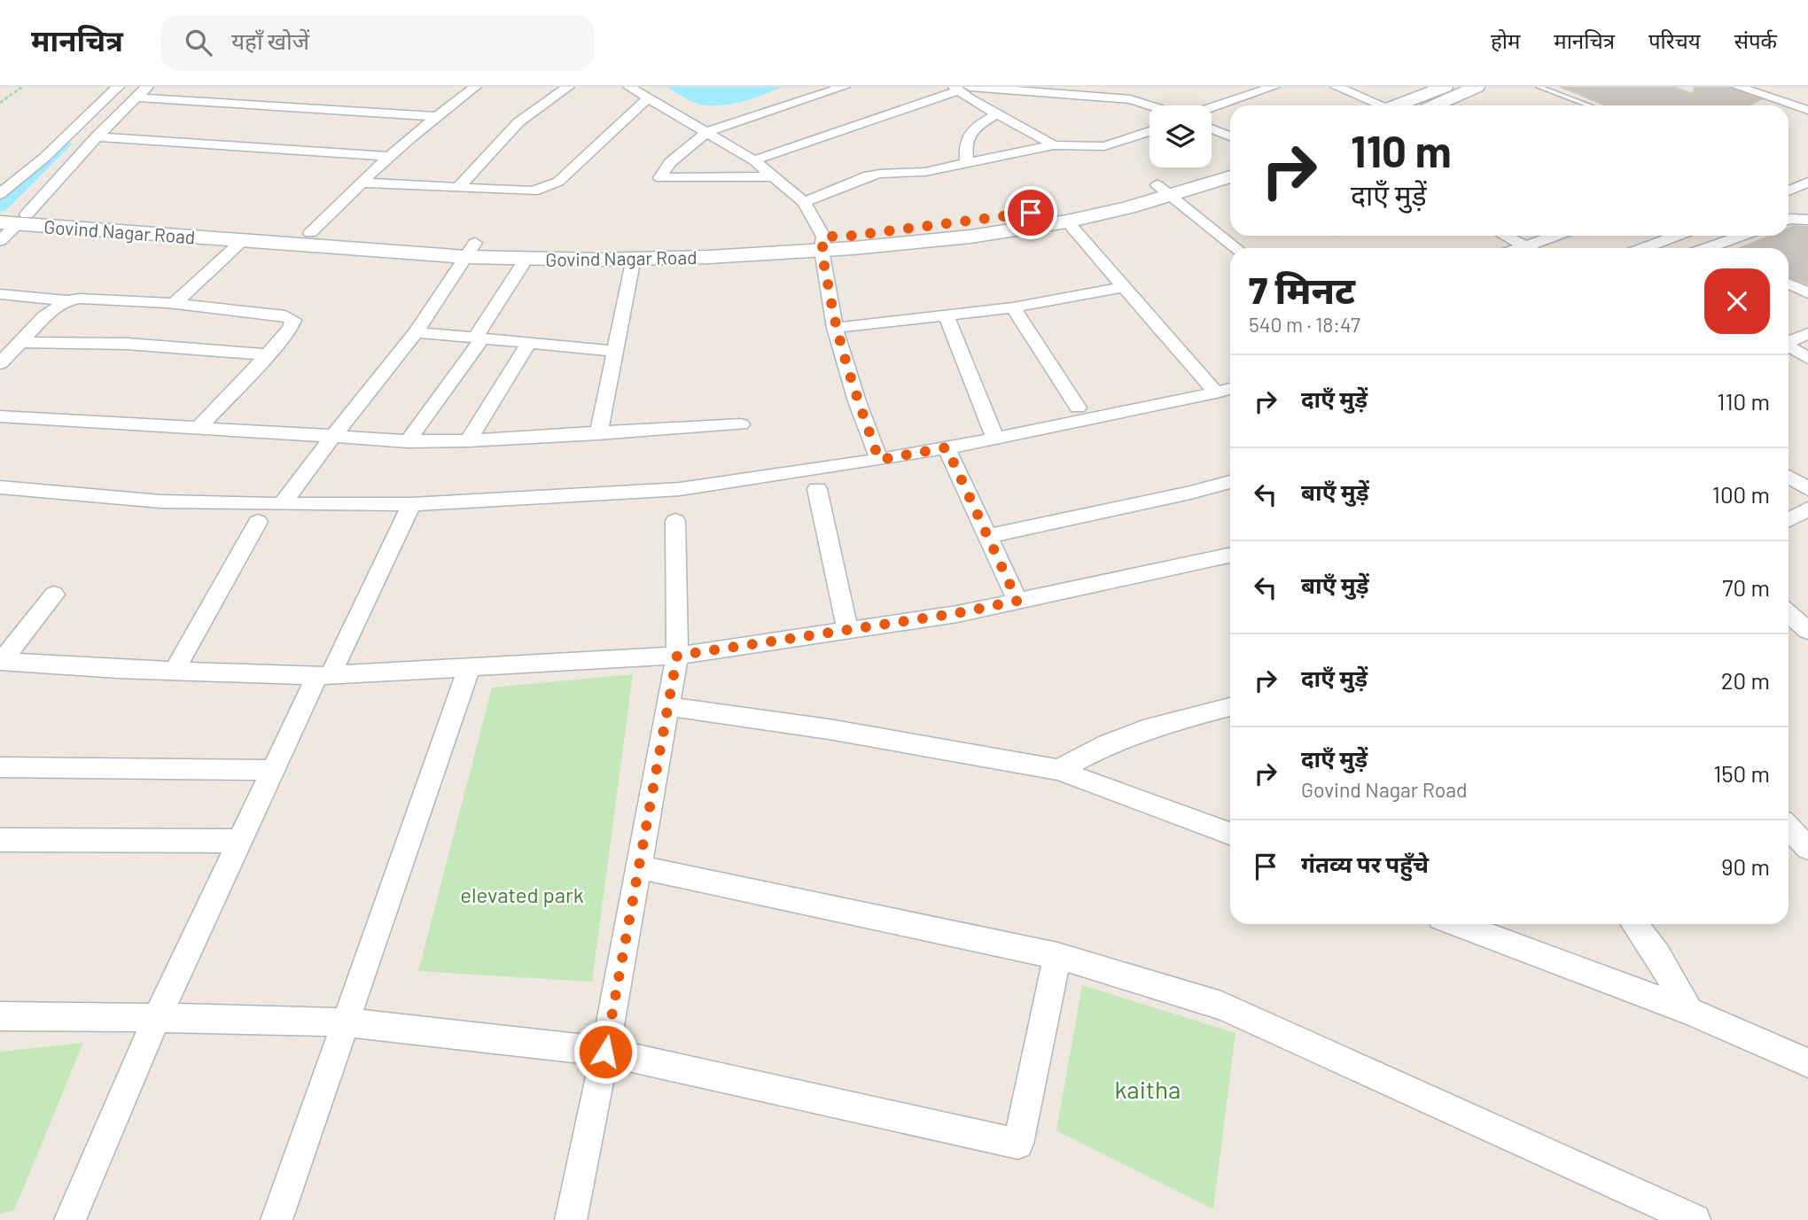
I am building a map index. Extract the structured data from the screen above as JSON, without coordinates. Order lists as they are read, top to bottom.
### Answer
{
  "streets": {
    "main road": ["Govind Nagar Road"]
  },
  "parks": ["elevated park", "kaitha"],
  "page": {
    "header": "मानचित्र",
    "search": "यहाँ खोजें",
    "nav": [
      "होम",
      "मानचित्र",
      "परिचय",
      "संपर्क"
    ],
    "turn": ["110 m", "दाएँ मुड़ें"],
    "heading": ["7 मिनट", "540 m · 18:47"],
    "list": [
      {
        "name": "दाएँ मुड़ें",
        "value": "110 m"
      },
      {
        "name": "बाएँ मुड़ें",
        "value": "100 m"
      },
      {
        "name": "बाएँ मुड़ें",
        "value": "70 m"
      },
      {
        "name": "दाएँ मुड़ें",
        "value": "20 m"
      },
      {
        "name": "दाएँ मुड़ें",
        "note": "Govind Nagar Road",
        "value": "150 m"
      },
      {
        "name": "गंतव्य पर पहुँचे",
        "value": "90 m"
      }
    ]
  }
}
